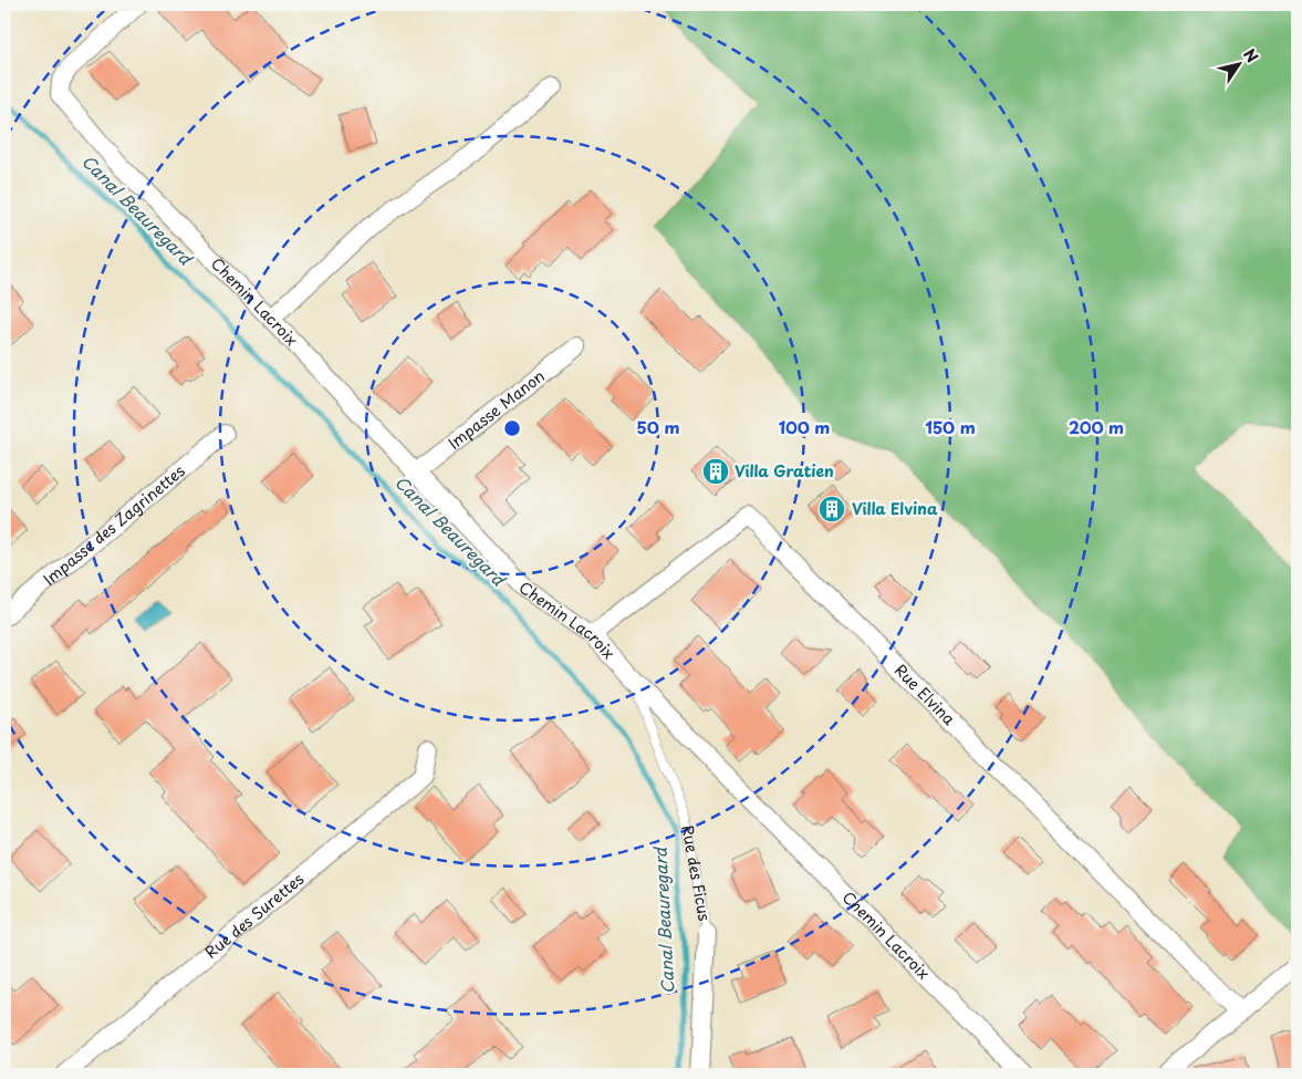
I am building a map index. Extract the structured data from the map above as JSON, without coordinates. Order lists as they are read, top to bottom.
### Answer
{
  "streets": {
    "street": [
      "Chemin Lacroix",
      "Impasse Manon",
      "Impasse des Zagrinettes",
      "Rue Elvina",
      "Rue des Ficus",
      "Rue des Surettes"
    ]
  },
  "crossings": [
    ["Chemin Lacroix", "Impasse Manon"],
    ["Chemin Lacroix", "Rue Elvina"],
    ["Chemin Lacroix", "Rue des Ficus"]
  ],
  "water": ["Canal Beauregard"],
  "places": {
    "building": ["Villa Gratien", "Villa Elvina"]
  },
  "north": "top right",
  "rings": [
    "50 m",
    "100 m",
    "150 m",
    "200 m"
  ]
}
